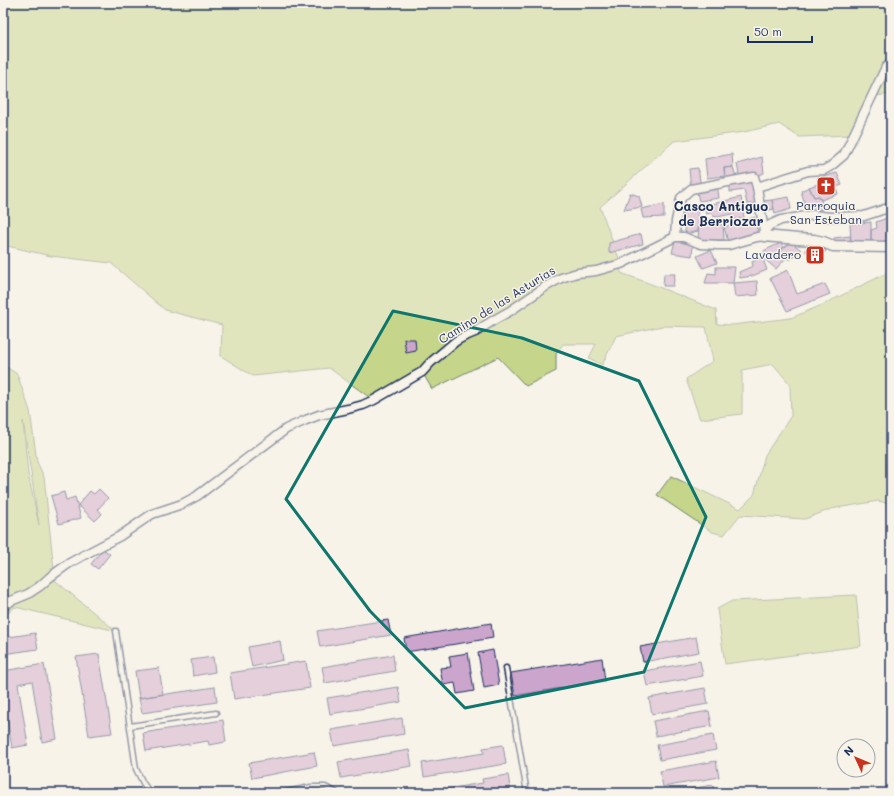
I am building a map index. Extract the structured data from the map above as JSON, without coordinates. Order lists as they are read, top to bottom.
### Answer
{
  "streets": {
    "street": ["Camino de las Asturias"]
  },
  "districts": ["Casco Antiguo de Berriozar"],
  "places": {
    "church": ["Parroquia San Esteban"],
    "building": ["Lavadero"]
  },
  "scale_bar": "50 m",
  "north": "top left"
}
